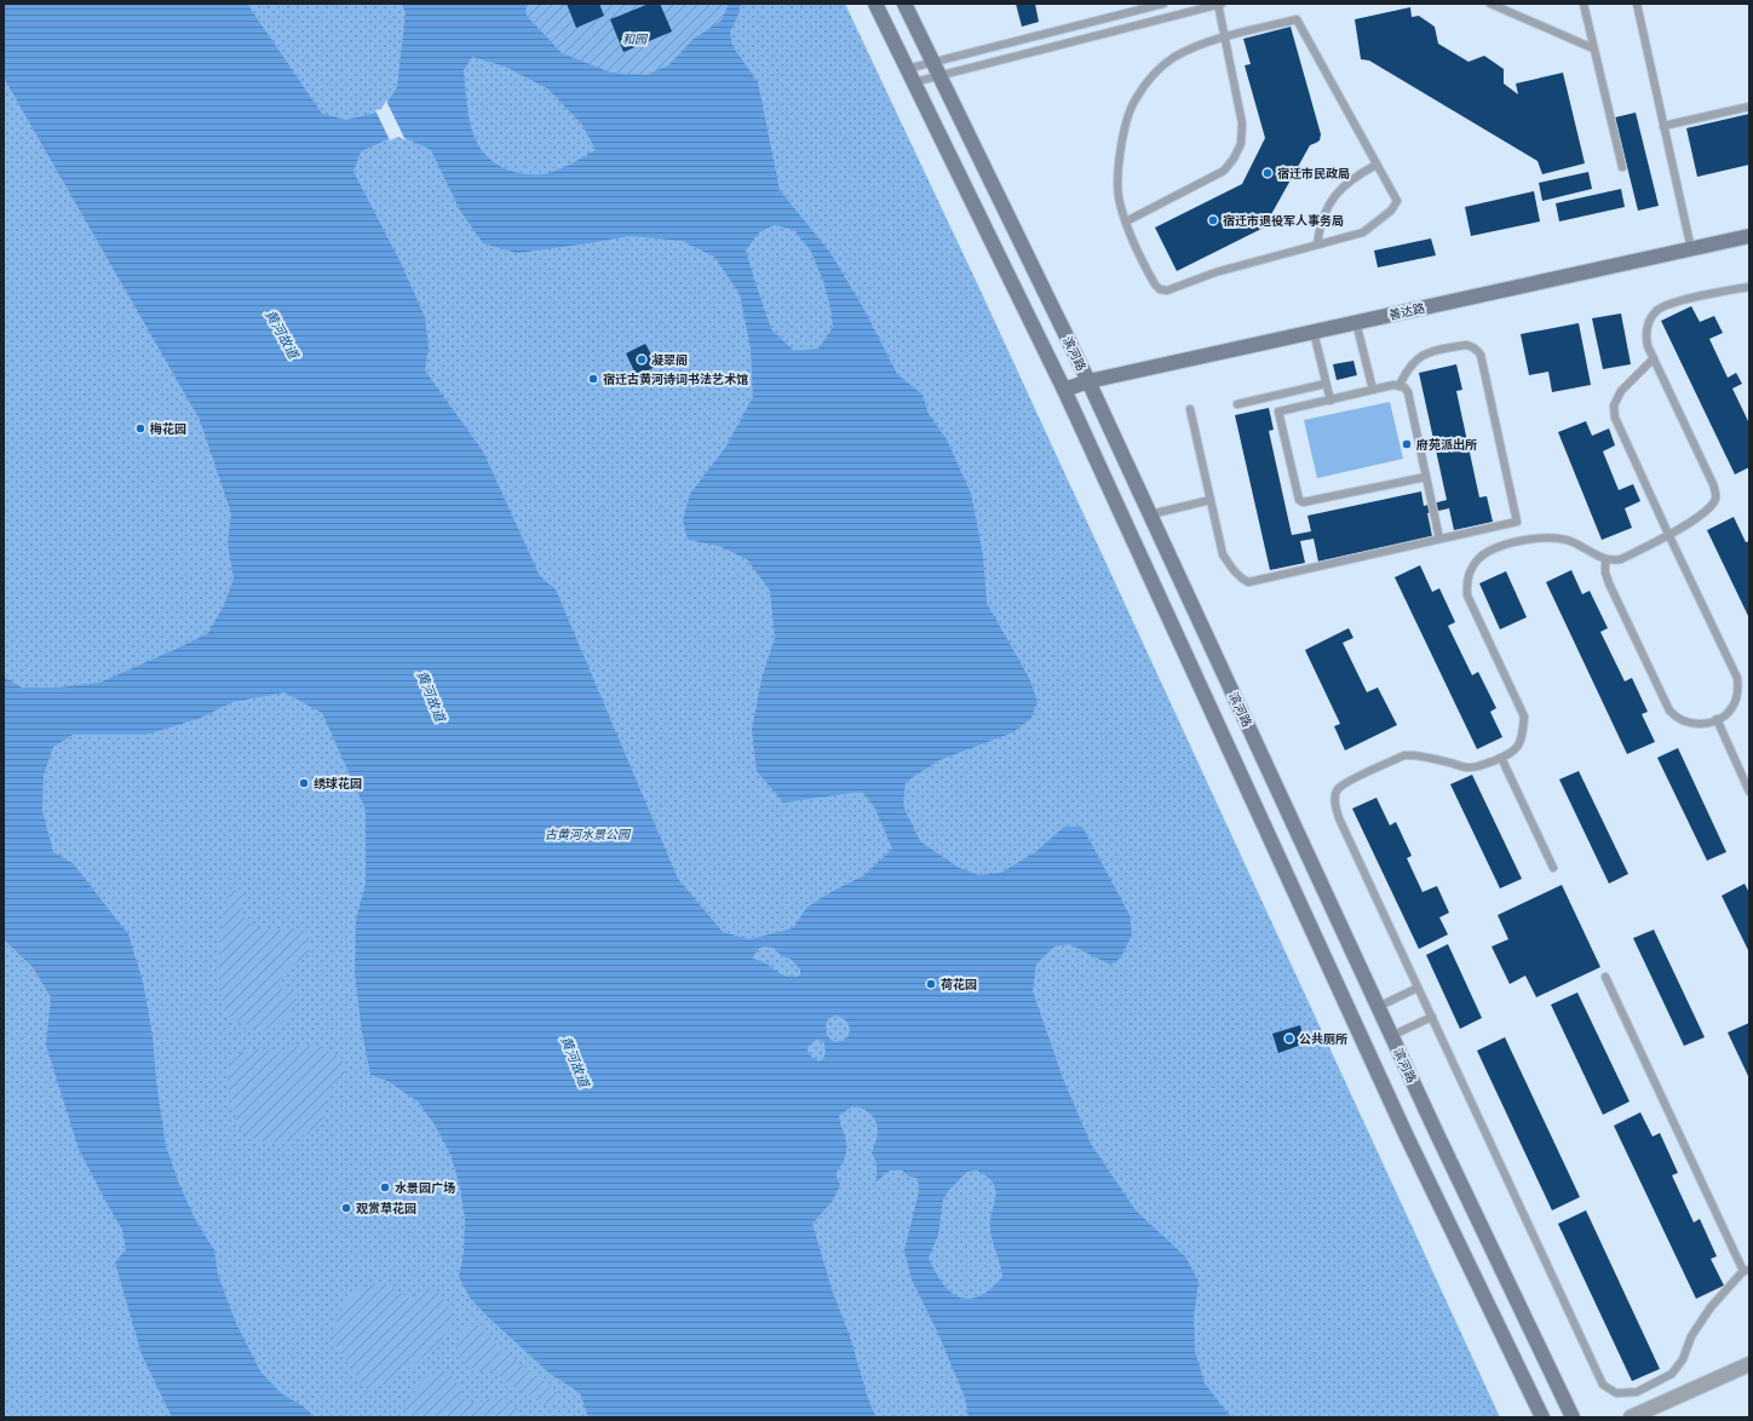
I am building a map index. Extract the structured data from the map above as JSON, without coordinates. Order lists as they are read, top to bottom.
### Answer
{
  "streets": {
    "main road": ["善达路", "滨河路"]
  },
  "crossings": [
    ["善达路", "滨河路"]
  ],
  "water": ["黄河故道"],
  "parks": ["和园", "古黄河水景公园"],
  "places": [
    "宿迁市民政局",
    "宿迁市退役军人事务局",
    "凝翠阁",
    "宿迁古黄河诗词书法艺术馆",
    "梅花园",
    "府苑派出所",
    "绣球花园",
    "荷花园",
    "公共厕所",
    "水景园广场",
    "观赏草花园"
  ]
}
